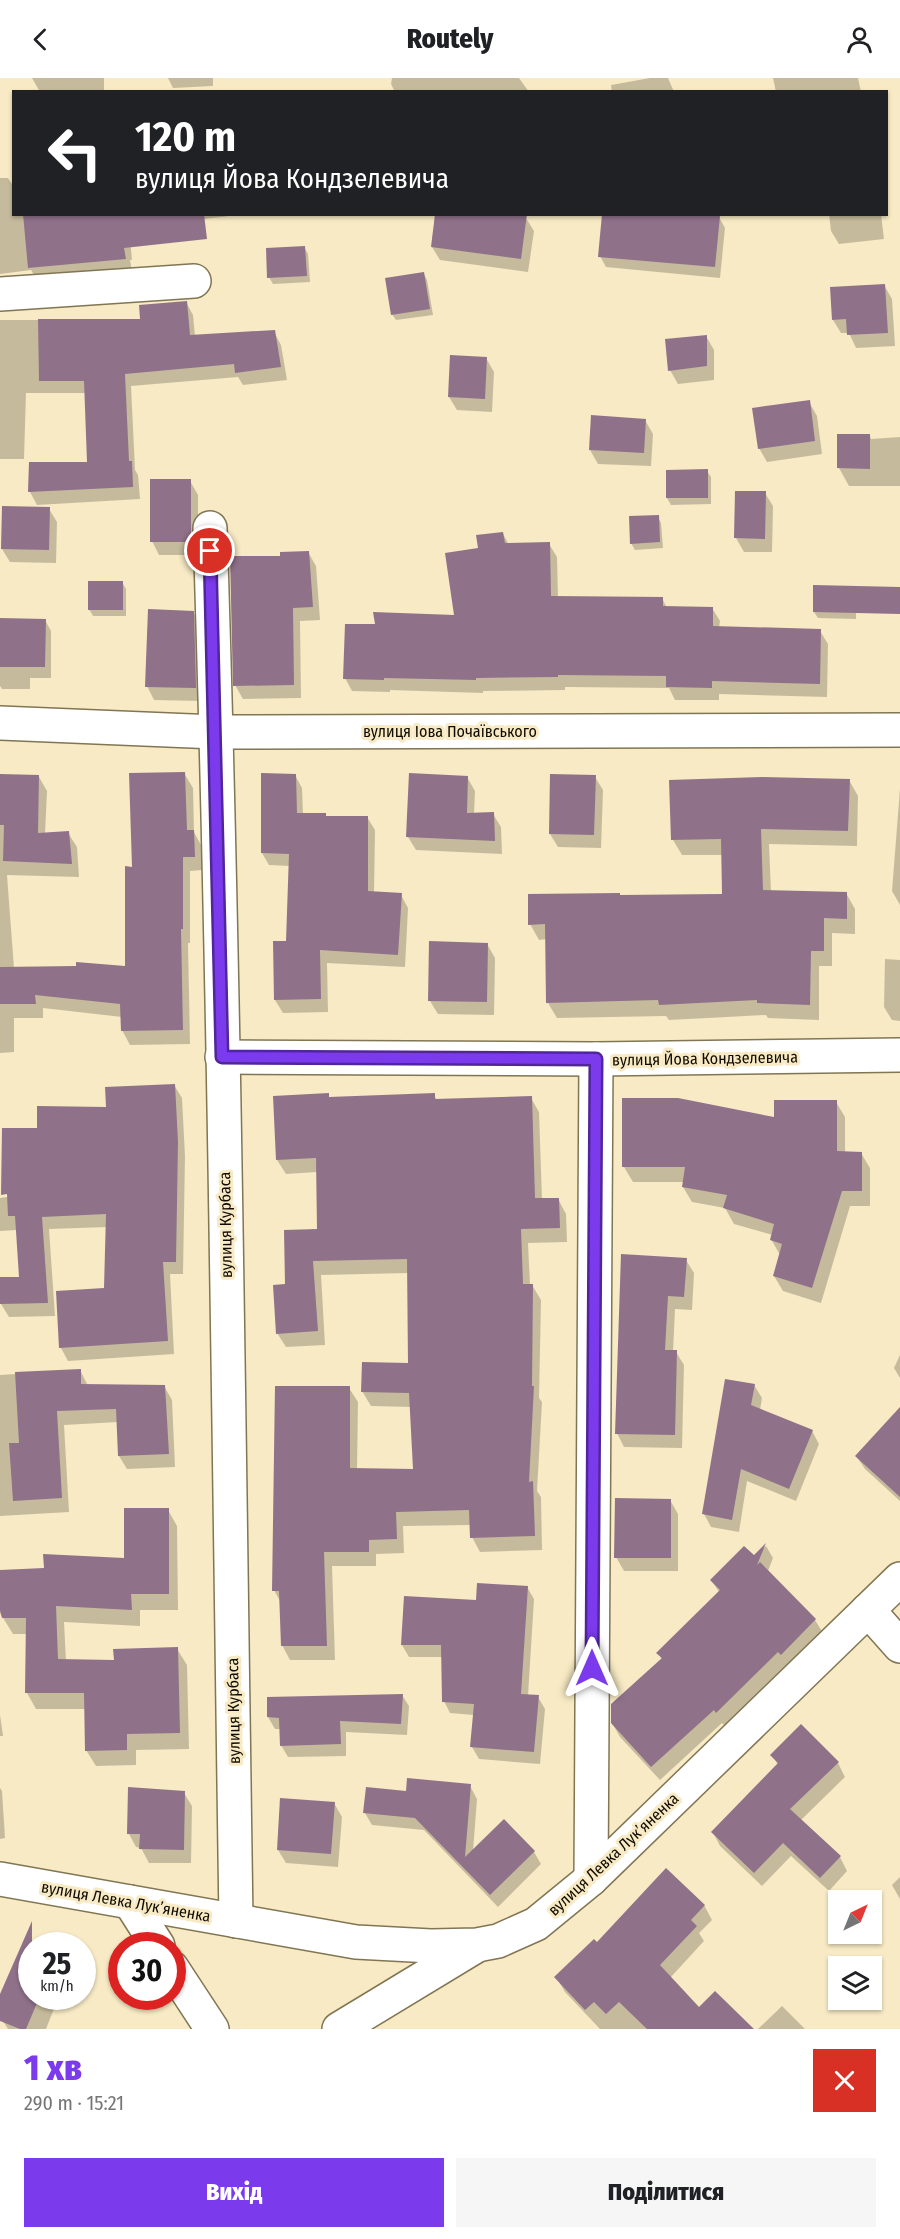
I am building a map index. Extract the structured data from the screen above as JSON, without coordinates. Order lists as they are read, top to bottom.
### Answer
{
  "streets": {
    "street": [
      "вулиця Іова Почаївського",
      "вулиця Йова Кондзелевича",
      "вулиця Курбаса",
      "вулиця Левка Лукʼяненка"
    ]
  },
  "crossings": [
    ["вулиця Іова Почаївського", "вулиця Курбаса"],
    ["вулиця Йова Кондзелевича", "вулиця Курбаса"],
    ["вулиця Курбаса", "вулиця Левка Лукʼяненка"]
  ],
  "north": "top right",
  "page": {
    "header": "Routely",
    "turn": ["120 m", "вулиця Йова Кондзелевича"],
    "speed": "25 km/h",
    "limit": "30",
    "heading": ["1 хв", "290 m · 15:21"],
    "buttons": ["Вихід", "Поділитися"]
  }
}
